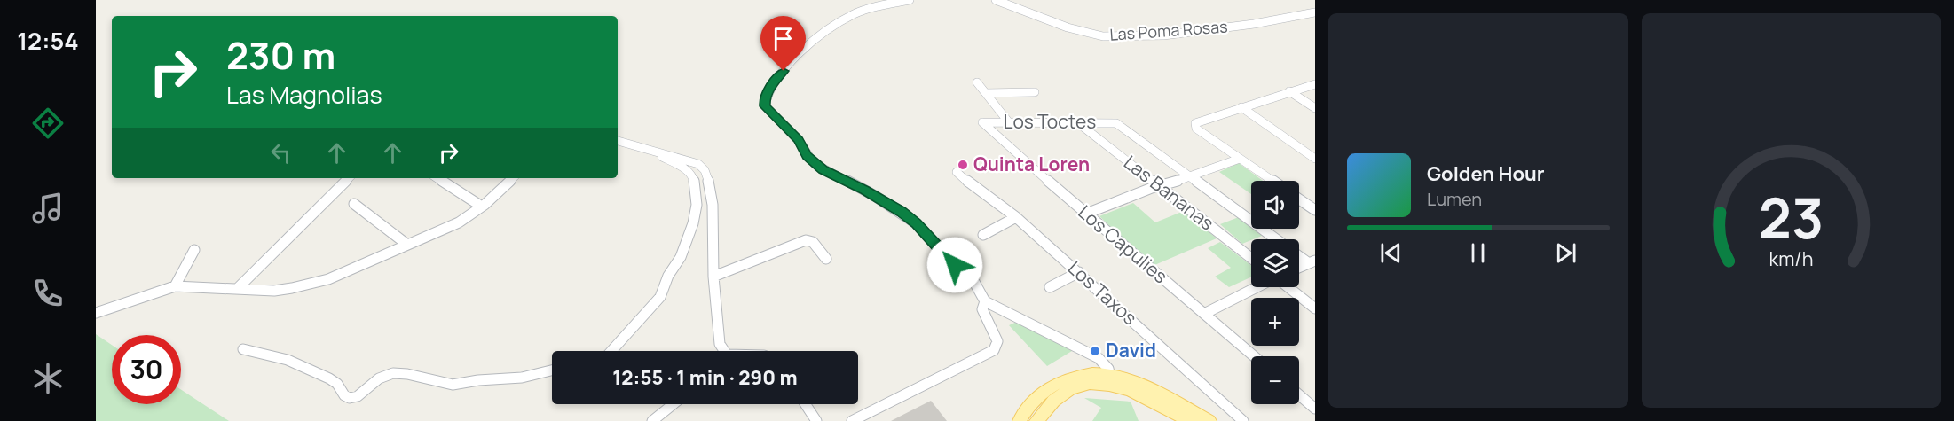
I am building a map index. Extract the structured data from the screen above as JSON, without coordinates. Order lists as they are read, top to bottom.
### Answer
{
  "streets": {
    "street": [
      "Las Poma Rosas",
      "Los Toctes",
      "Las Bananas",
      "Los Capulies",
      "Los Taxos"
    ]
  },
  "crossings": [
    ["Los Toctes", "Las Bananas"],
    ["Los Toctes", "Los Capulies"]
  ],
  "places": ["Quinta Loren", "David"],
  "page": {
    "tabs": "12:54",
    "turn": ["230 m", "Las Magnolias"],
    "song": ["Golden Hour", "Lumen"],
    "map_buttons": ["+", "−"],
    "limit": "30",
    "trip": "12:55 · 1 min · 290 m",
    "gauge": ["23", "km/h"]
  }
}
